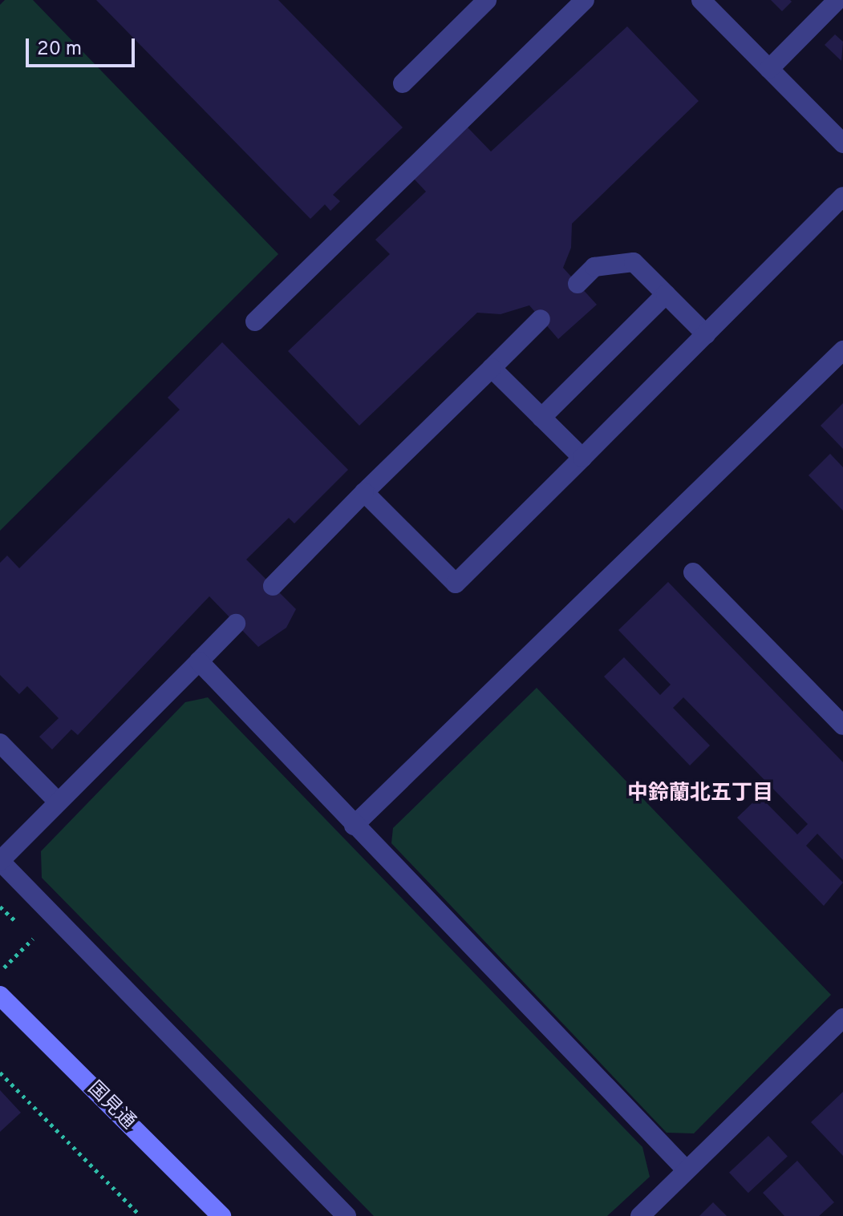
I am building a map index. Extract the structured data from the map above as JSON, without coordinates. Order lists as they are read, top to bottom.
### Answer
{
  "streets": {
    "street": ["国見通"]
  },
  "districts": ["中鈴蘭北五丁目"],
  "scale_bar": "20 m"
}
